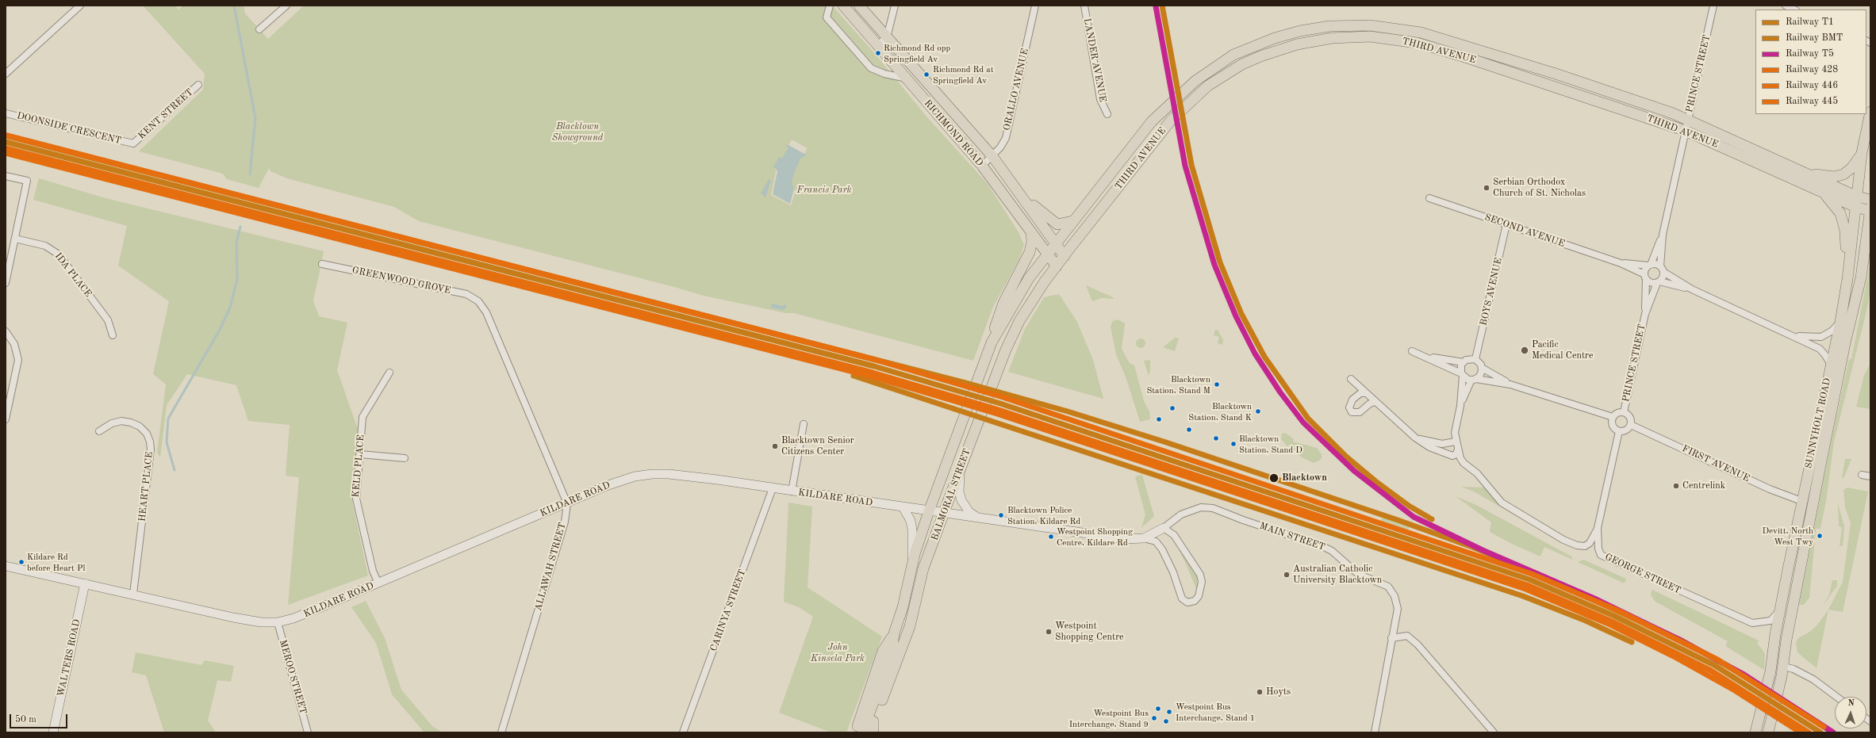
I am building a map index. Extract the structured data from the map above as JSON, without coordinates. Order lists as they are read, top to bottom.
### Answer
{
  "streets": {
    "main road": [
      "THIRD AVENUE",
      "RICHMOND ROAD",
      "SUNNYHOLT ROAD",
      "BALMORAL STREET"
    ],
    "street": [
      "LANDER AVENUE",
      "PRINCE STREET",
      "ORALLO AVENUE",
      "KENT STREET",
      "DOONSIDE CRESCENT",
      "SECOND AVENUE",
      "IDA PLACE",
      "GREENWOOD GROVE",
      "BOYS AVENUE",
      "FIRST AVENUE",
      "KELD PLACE",
      "HEART PLACE",
      "KILDARE ROAD",
      "MAIN STREET",
      "ALLAWAH STREET",
      "GEORGE STREET",
      "CARINYA STREET",
      "WALTERS ROAD",
      "MEROO STREET"
    ]
  },
  "crossings": [
    ["THIRD AVENUE", "PRINCE STREET"],
    ["THIRD AVENUE", "RICHMOND ROAD"],
    ["THIRD AVENUE", "SUNNYHOLT ROAD"],
    ["THIRD AVENUE", "BALMORAL STREET"],
    ["PRINCE STREET", "SECOND AVENUE"],
    ["PRINCE STREET", "FIRST AVENUE"],
    ["ORALLO AVENUE", "RICHMOND ROAD"],
    ["KENT STREET", "DOONSIDE CRESCENT"],
    ["RICHMOND ROAD", "BALMORAL STREET"],
    ["SECOND AVENUE", "BOYS AVENUE"],
    ["GREENWOOD GROVE", "ALLAWAH STREET"],
    ["SUNNYHOLT ROAD", "FIRST AVENUE"],
    ["SUNNYHOLT ROAD", "GEORGE STREET"],
    ["KELD PLACE", "KILDARE ROAD"],
    ["HEART PLACE", "KILDARE ROAD"],
    ["BALMORAL STREET", "KILDARE ROAD"],
    ["KILDARE ROAD", "MAIN STREET"],
    ["KILDARE ROAD", "ALLAWAH STREET"],
    ["KILDARE ROAD", "CARINYA STREET"],
    ["KILDARE ROAD", "WALTERS ROAD"],
    ["KILDARE ROAD", "MEROO STREET"]
  ],
  "parks": ["Blacktown Showground", "Francis Park", "John Kinsela Park"],
  "places": [
    "Richmond Rd opp Springfield Av",
    "Richmond Rd at Springfield Av",
    "Serbian Orthodox Church of St. Nicholas",
    "Pacific Medical Centre",
    "Blacktown Station, Stand M",
    "Blacktown Station, Stand K",
    "Blacktown Station, Stand D",
    "Blacktown Senior Citizens Center",
    "Blacktown",
    "Centrelink",
    "Blacktown Police Station, Kildare Rd",
    "Devitt, North West Twy",
    "Westpoint Shopping Centre, Kildare Rd",
    "Kildare Rd before Heart Pl",
    "Australian Catholic University Blacktown",
    "Westpoint Shopping Centre",
    "Hoyts",
    "Westpoint Bus Interchange, Stand 1",
    "Westpoint Bus Interchange, Stand 9"
  ],
  "lines": [
    "rail line T1",
    "rail line T5",
    "rail line 446",
    "rail line BMT",
    "rail line 428",
    "rail line 445"
  ],
  "legend": [
    "Railway T1",
    "Railway BMT",
    "Railway T5",
    "Railway 428",
    "Railway 446",
    "Railway 445"
  ],
  "scale_bar": "50 m",
  "north": "top"
}
